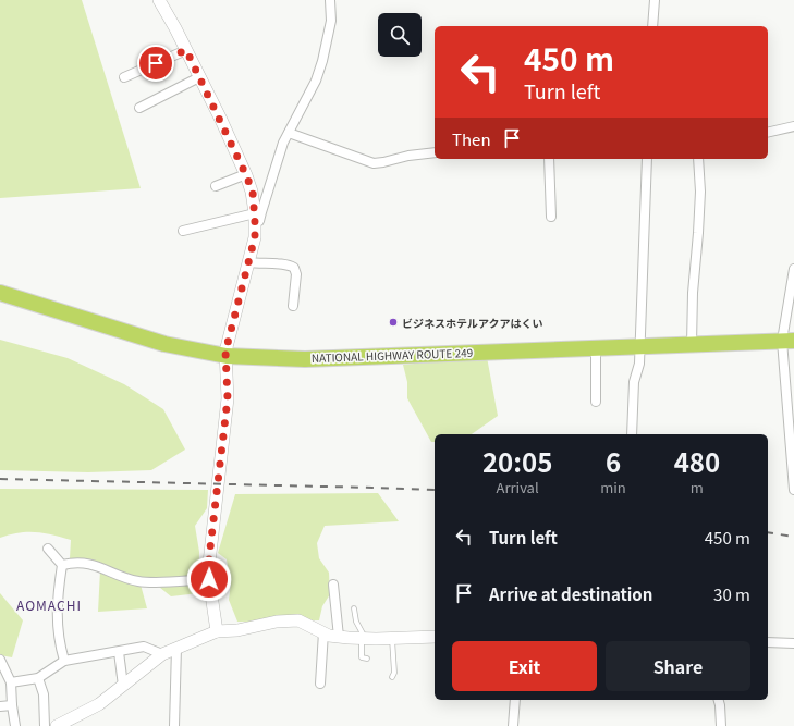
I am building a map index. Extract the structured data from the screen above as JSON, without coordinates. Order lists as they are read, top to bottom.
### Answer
{
  "streets": {
    "highway": ["NATIONAL HIGHWAY ROUTE 249"]
  },
  "districts": ["AOMACHI"],
  "places": ["ビジネスホテルアクアはくい"],
  "page": {
    "turn": ["450 m", "Turn left"],
    "then": "Then",
    "eta": [
      "20:05",
      "Arrival",
      "6",
      "min",
      "480",
      "m"
    ],
    "list": [
      {
        "name": "Turn left",
        "value": "450 m"
      },
      {
        "name": "Arrive at destination",
        "value": "30 m"
      }
    ],
    "buttons": ["Exit", "Share"]
  }
}
